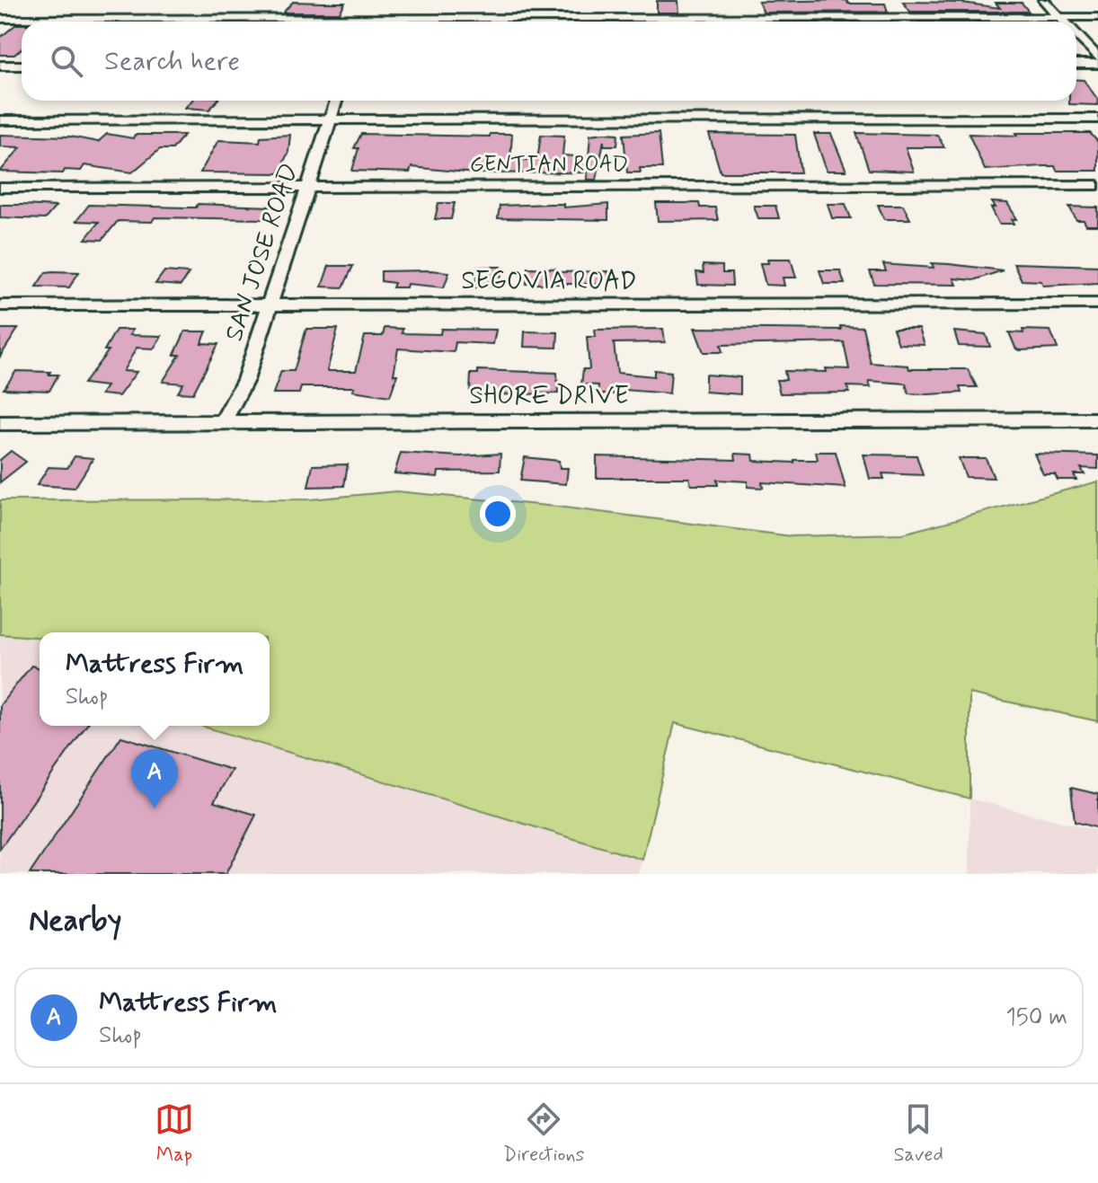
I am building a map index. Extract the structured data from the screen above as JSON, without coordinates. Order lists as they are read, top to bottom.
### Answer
{
  "streets": {
    "street": [
      "GENTIAN ROAD",
      "SAN JOSE ROAD",
      "SEGOVIA ROAD",
      "SHORE DRIVE"
    ]
  },
  "crossings": [
    ["GENTIAN ROAD", "SAN JOSE ROAD"],
    ["SAN JOSE ROAD", "SEGOVIA ROAD"],
    ["SAN JOSE ROAD", "SHORE DRIVE"]
  ],
  "page": {
    "search": "Search here",
    "popup": ["Mattress Firm", "Shop"],
    "pins": "A",
    "heading": "Nearby",
    "list": [
      {
        "mark": "A",
        "name": "Mattress Firm",
        "note": "Shop",
        "value": "150 m"
      }
    ],
    "nav": ["Map", "Directions", "Saved"]
  }
}
